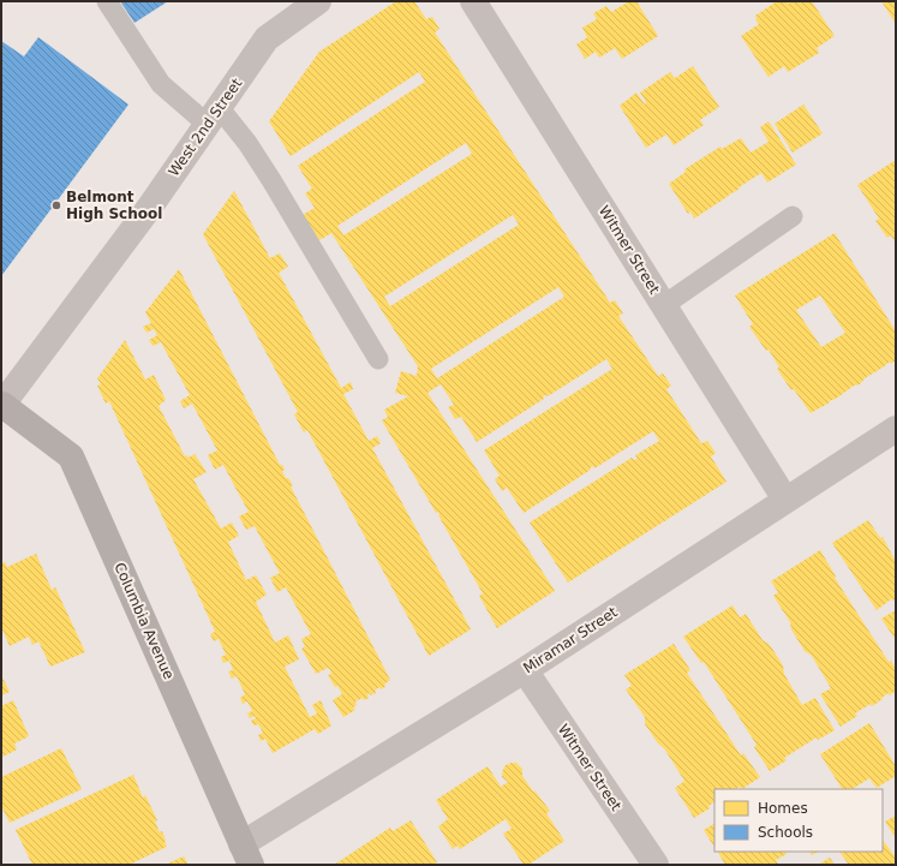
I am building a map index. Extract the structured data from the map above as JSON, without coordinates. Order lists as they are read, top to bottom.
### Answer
{
  "streets": {
    "street": [
      "West 2nd Street",
      "Witmer Street",
      "Columbia Avenue",
      "Miramar Street"
    ]
  },
  "crossings": [
    ["West 2nd Street", "Columbia Avenue"],
    ["Witmer Street", "Miramar Street"],
    ["Columbia Avenue", "Miramar Street"]
  ],
  "places": ["Belmont High School"],
  "legend": ["Homes", "Schools"]
}
